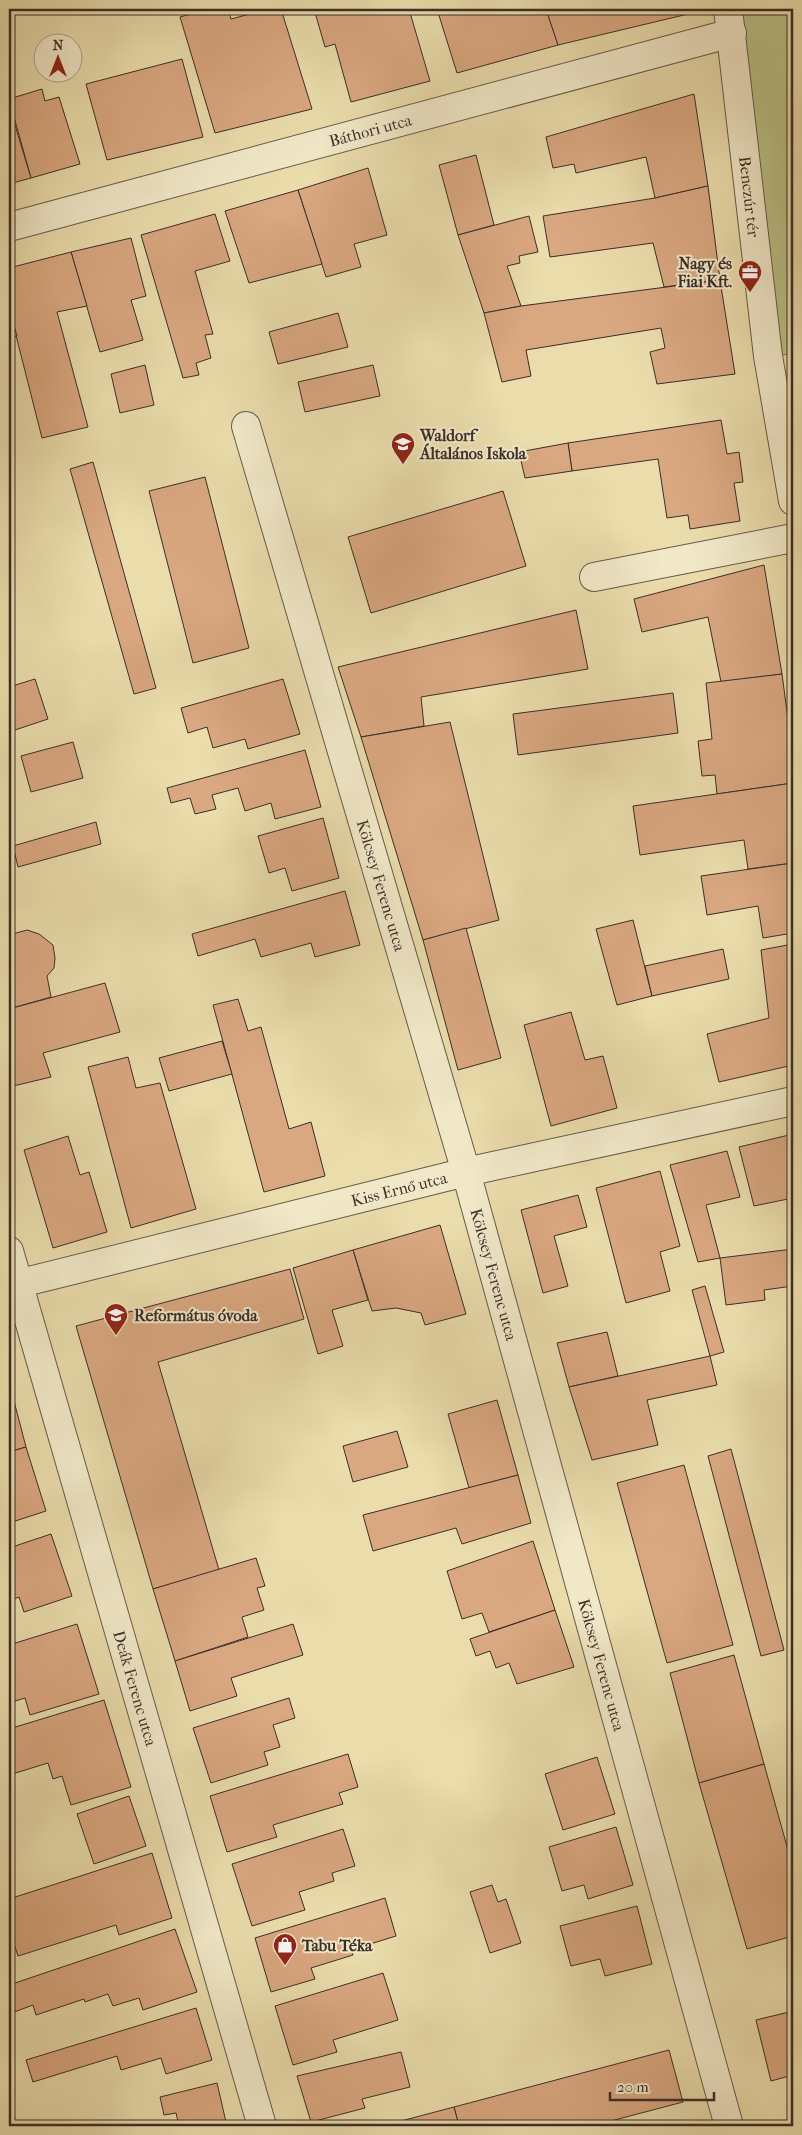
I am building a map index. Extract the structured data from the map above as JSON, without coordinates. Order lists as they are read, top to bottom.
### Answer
{
  "streets": {
    "street": [
      "Báthori utca",
      "Benczúr tér",
      "Kölcsey Ferenc utca",
      "Kiss Ernő utca",
      "Deák Ferenc utca"
    ]
  },
  "crossings": [
    ["Báthori utca", "Benczúr tér"],
    ["Kölcsey Ferenc utca", "Kiss Ernő utca"],
    ["Kiss Ernő utca", "Deák Ferenc utca"]
  ],
  "places": {
    "office": ["Nagy és Fiai Kft."],
    "school or university": ["Waldorf Általános Iskola", "Református óvoda"],
    "shop": ["Tabu Téka"]
  },
  "scale_bar": "20 m",
  "north": "top"
}
